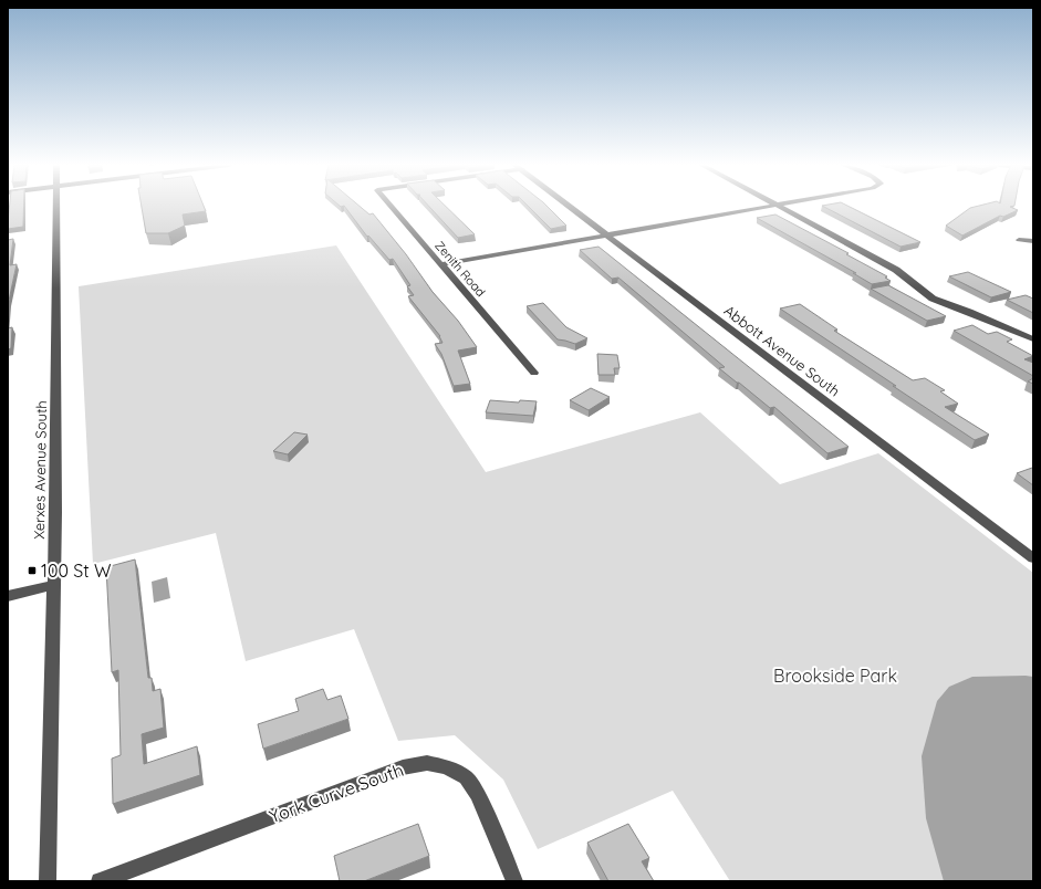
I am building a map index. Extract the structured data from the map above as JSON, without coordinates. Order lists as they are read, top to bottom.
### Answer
{
  "streets": {
    "street": [
      "Zenith Road",
      "Abbott Avenue South",
      "Xerxes Avenue South",
      "York Curve South"
    ]
  },
  "parks": ["Brookside Park"],
  "places": {
    "transit": ["100 St W"]
  }
}
